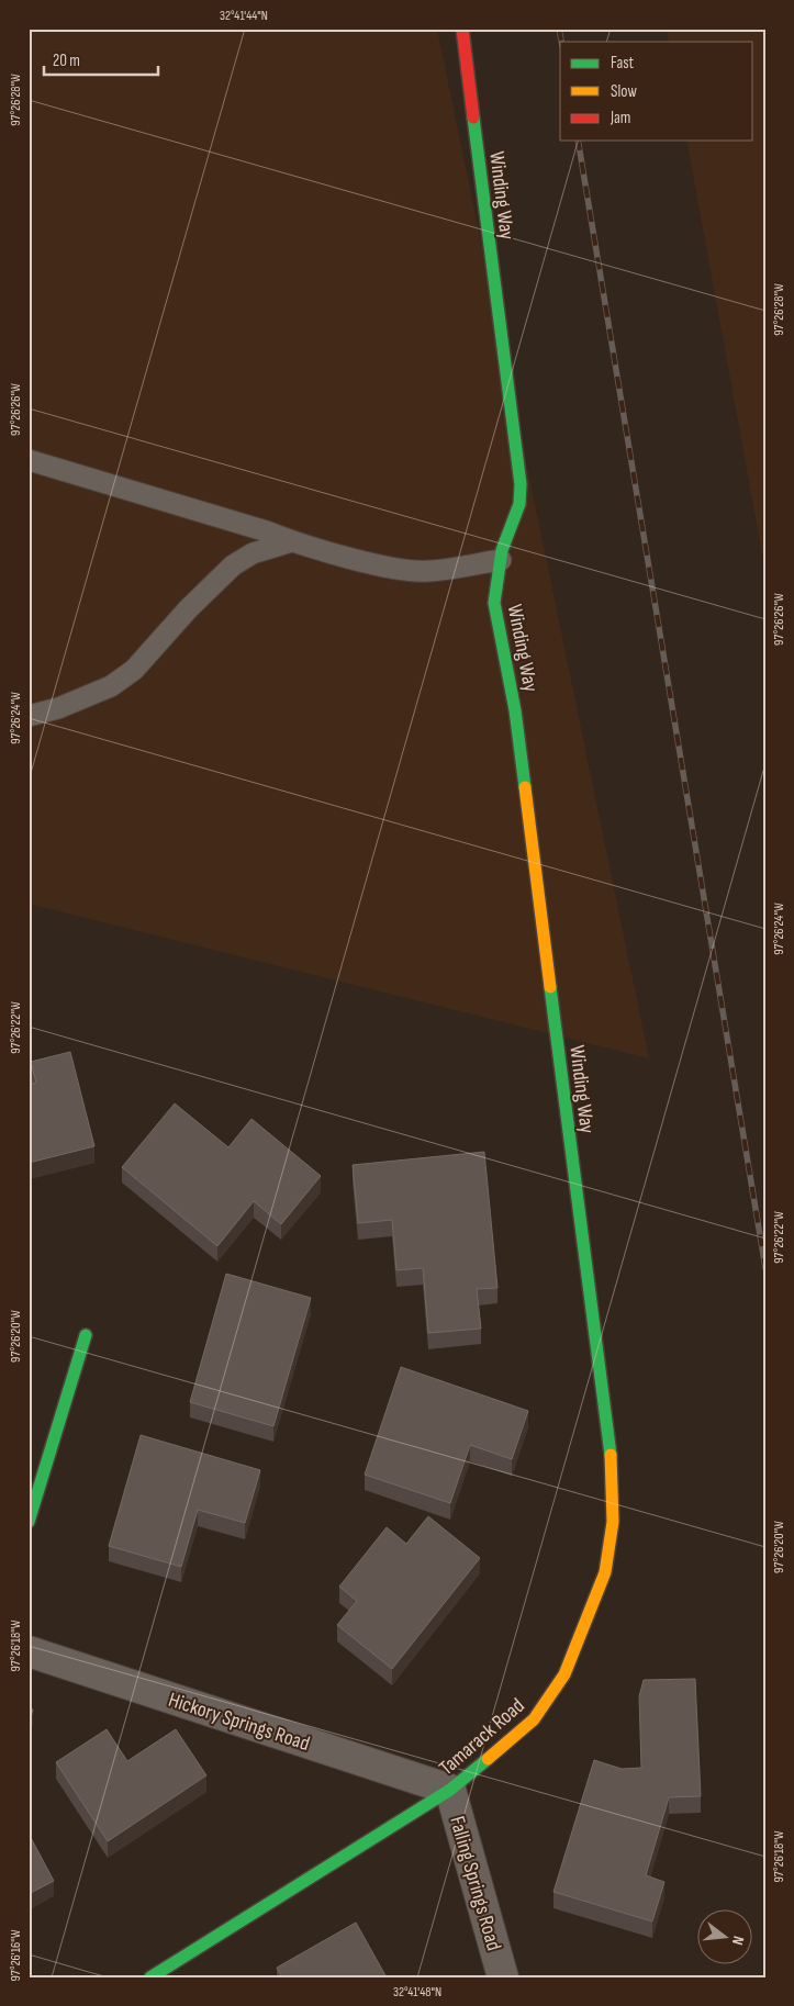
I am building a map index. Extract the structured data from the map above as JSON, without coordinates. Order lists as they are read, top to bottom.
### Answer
{
  "streets": {
    "street": [
      "Winding Way",
      "Hickory Springs Road",
      "Tamarack Road",
      "Falling Springs Road"
    ]
  },
  "crossings": [
    ["Winding Way", "Tamarack Road"],
    ["Hickory Springs Road", "Tamarack Road"],
    ["Hickory Springs Road", "Falling Springs Road"],
    ["Tamarack Road", "Falling Springs Road"]
  ],
  "legend": ["Fast", "Slow", "Jam"],
  "scale_bar": "20 m",
  "north": "right",
  "coordinates": [
    "32°41'44\"N",
    "97°26'28\"W",
    "97°26'26\"W",
    "97°26'24\"W",
    "97°26'22\"W",
    "97°26'20\"W",
    "97°26'18\"W",
    "97°26'16\"W",
    "32°41'48\"N"
  ]
}
